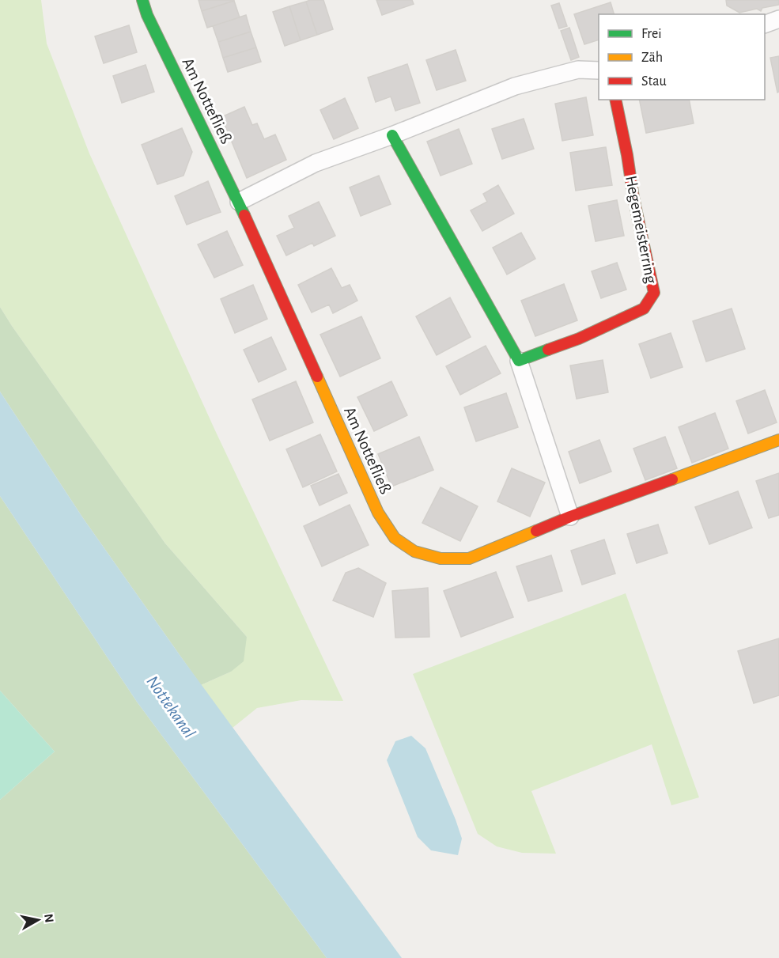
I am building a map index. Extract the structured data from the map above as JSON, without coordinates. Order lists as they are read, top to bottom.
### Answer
{
  "streets": {
    "street": ["Am Nottefließ", "Hegemeisterring"]
  },
  "water": ["Nottekanal"],
  "legend": ["Frei", "Zäh", "Stau"],
  "north": "right"
}
